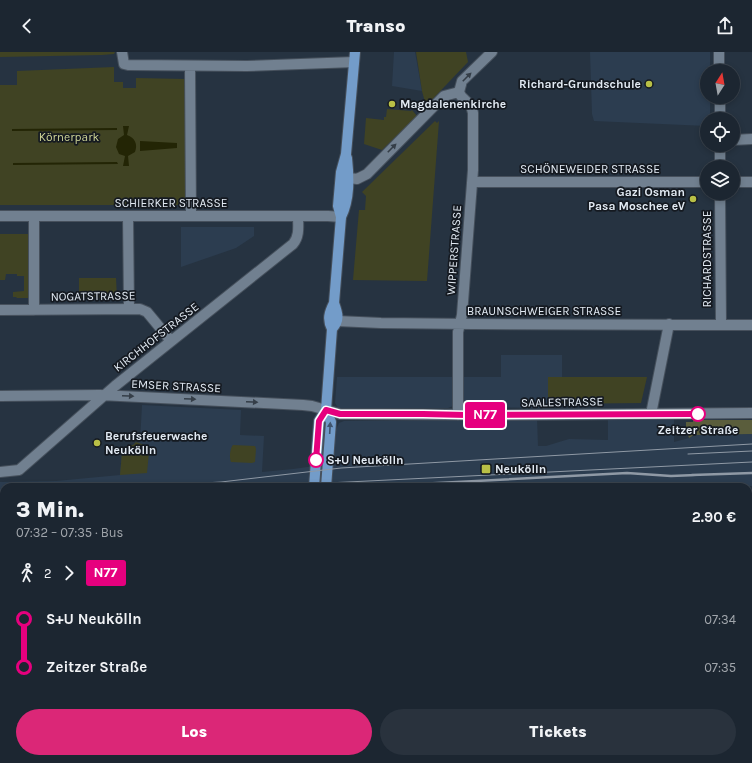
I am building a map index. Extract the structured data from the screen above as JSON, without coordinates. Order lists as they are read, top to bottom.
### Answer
{
  "streets": {
    "street": [
      "SCHÖNEWEIDER STRASSE",
      "SCHIERKER STRASSE",
      "WIPPERSTRASSE",
      "RICHARDSTRASSE",
      "NOGATSTRASSE",
      "BRAUNSCHWEIGER STRASSE",
      "KIRCHHOFSTRASSE",
      "EMSER STRASSE",
      "SAALESTRASSE"
    ]
  },
  "crossings": [
    ["SCHÖNEWEIDER STRASSE", "WIPPERSTRASSE"],
    ["SCHIERKER STRASSE", "KIRCHHOFSTRASSE"],
    ["WIPPERSTRASSE", "BRAUNSCHWEIGER STRASSE"],
    ["WIPPERSTRASSE", "SAALESTRASSE"],
    ["RICHARDSTRASSE", "BRAUNSCHWEIGER STRASSE"],
    ["NOGATSTRASSE", "KIRCHHOFSTRASSE"],
    ["KIRCHHOFSTRASSE", "EMSER STRASSE"],
    ["EMSER STRASSE", "SAALESTRASSE"]
  ],
  "one_way": ["EMSER STRASSE"],
  "parks": ["Körnerpark"],
  "places": {
    "other": [
      "Richard-Grundschule",
      "Magdalenenkirche",
      "Gazi Osman Pasa Moschee eV",
      "Zeitzer Straße",
      "Berufsfeuerwache Neukölln",
      "S+U Neukölln"
    ],
    "transit": ["Neukölln"]
  },
  "lines": ["bus line N77"],
  "north": "top",
  "page": {
    "header": "Transo",
    "on_map": "N77",
    "heading": ["3 Min.", "07:32 – 07:35 · Bus", "2.90 €"],
    "legs": ["2", "N77"],
    "list": [
      {
        "name": "S+U Neukölln",
        "value": "07:34"
      },
      {
        "name": "Zeitzer Straße",
        "value": "07:35"
      }
    ],
    "buttons": ["Los", "Tickets"]
  }
}
